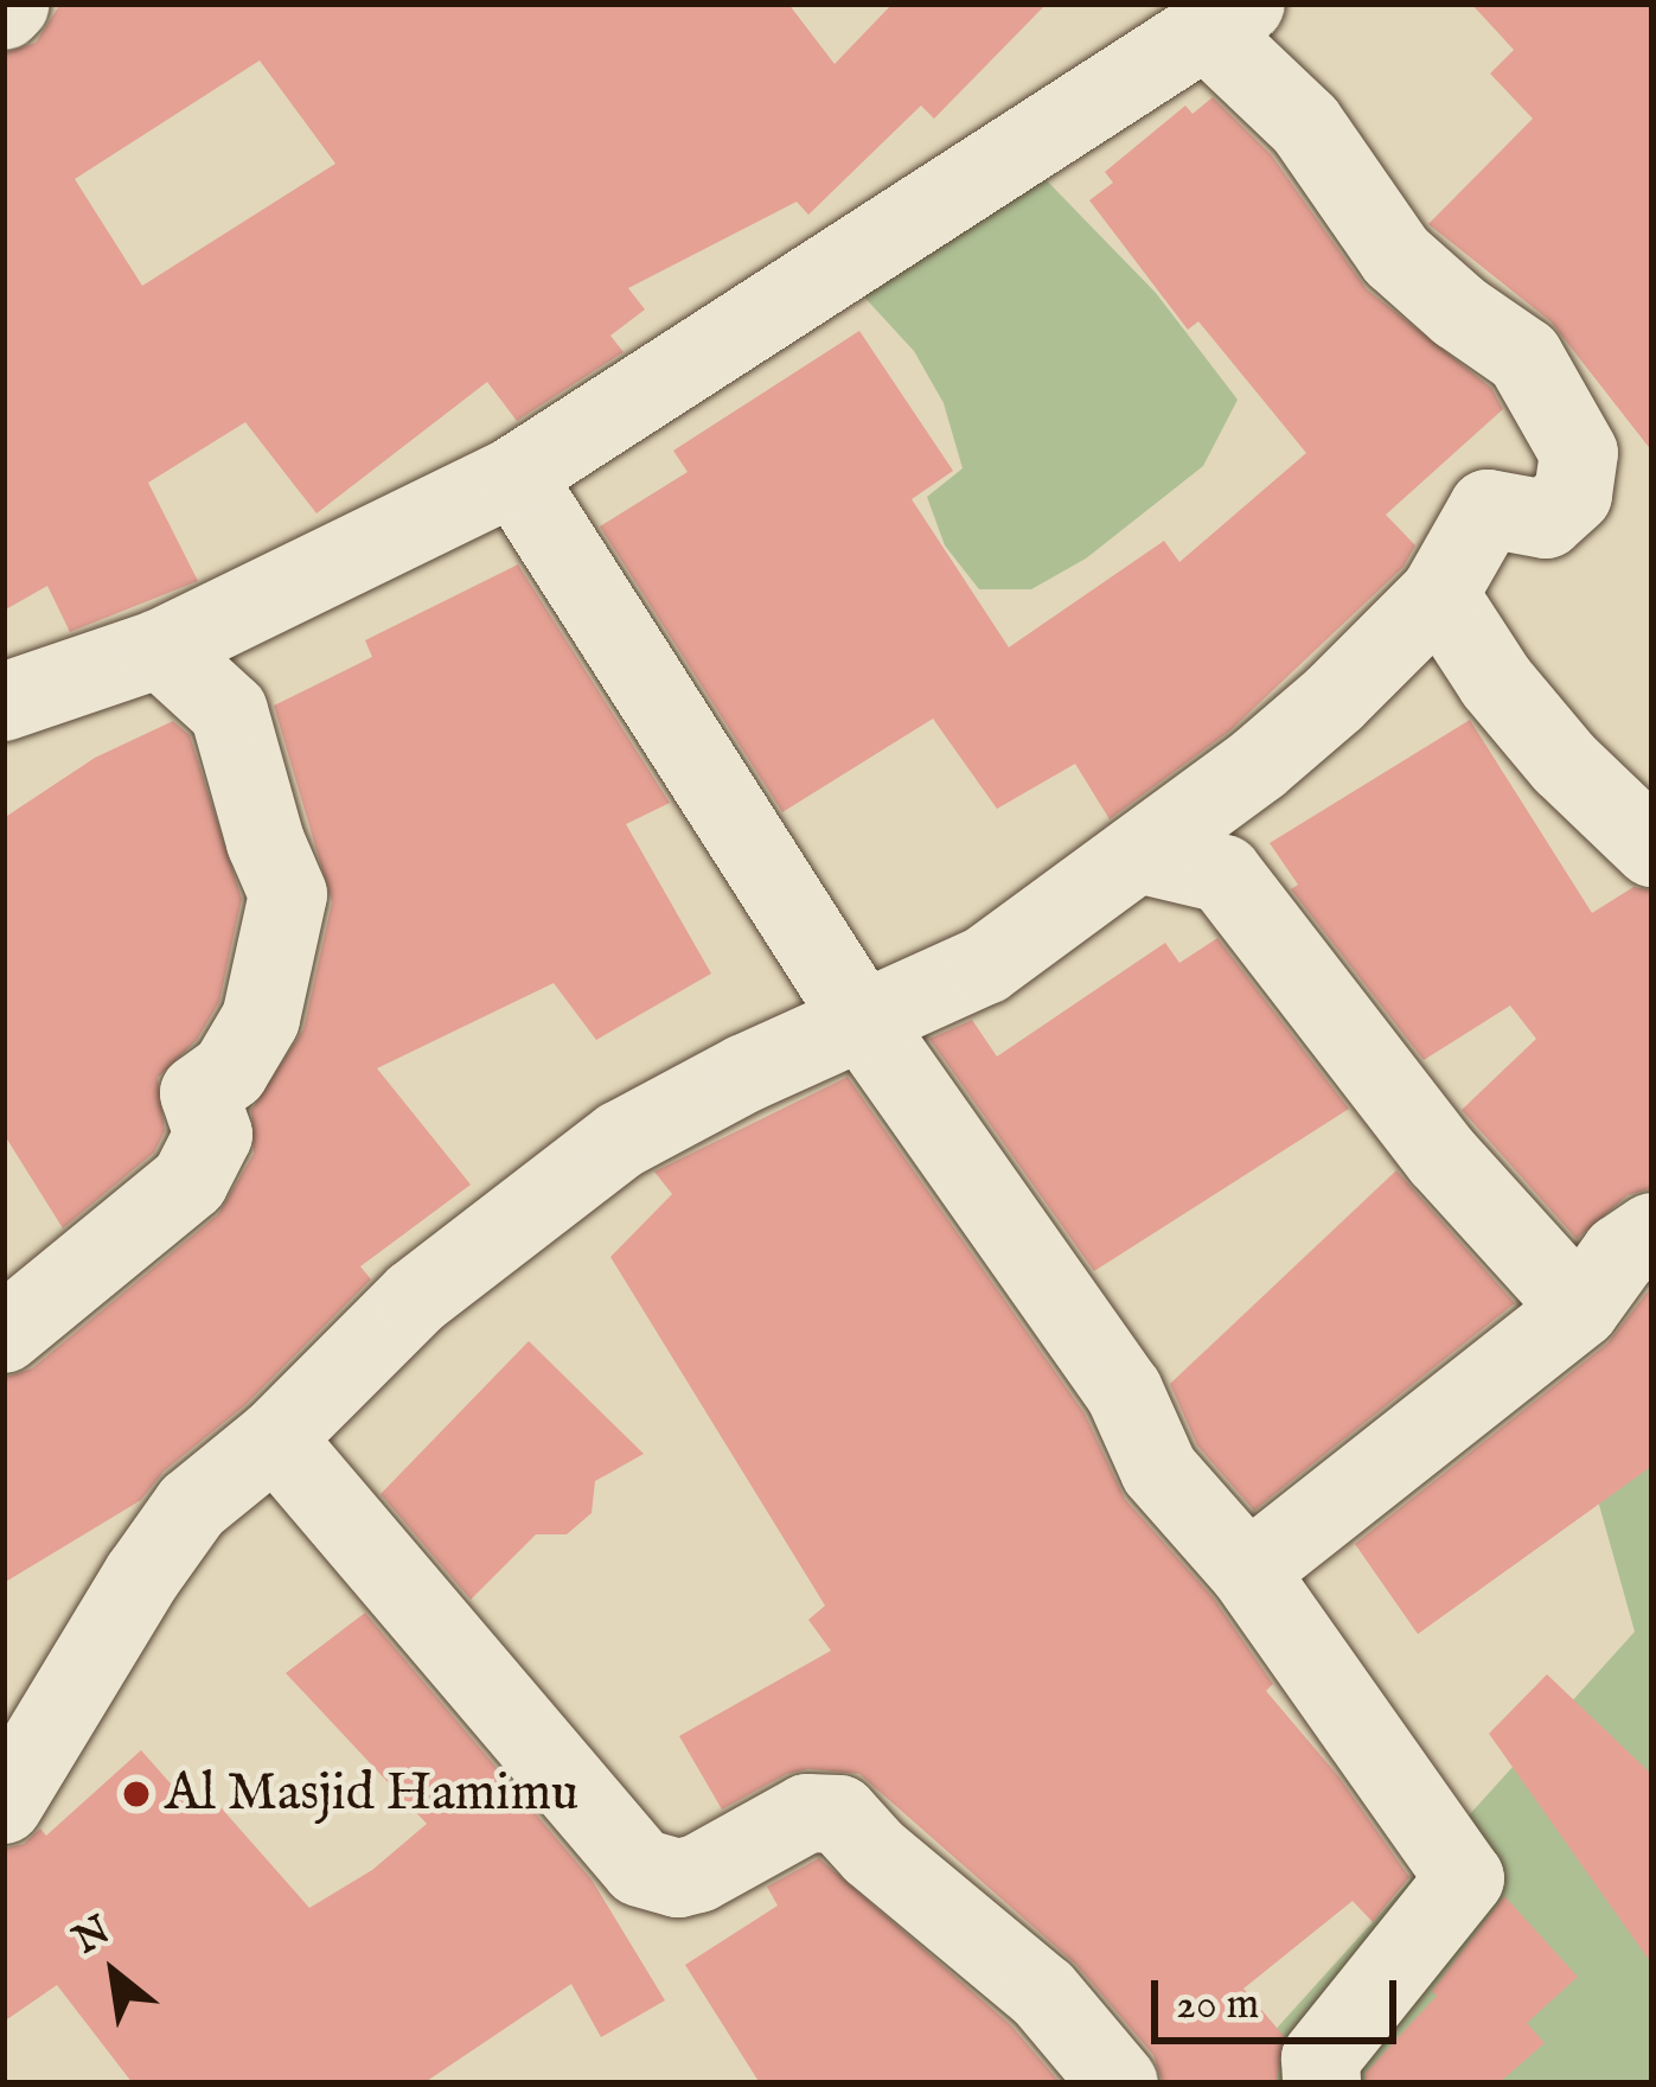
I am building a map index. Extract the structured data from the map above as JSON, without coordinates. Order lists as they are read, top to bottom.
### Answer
{
  "places": ["Al Masjid Hamimu"],
  "scale_bar": "20 m",
  "north": "top left"
}
